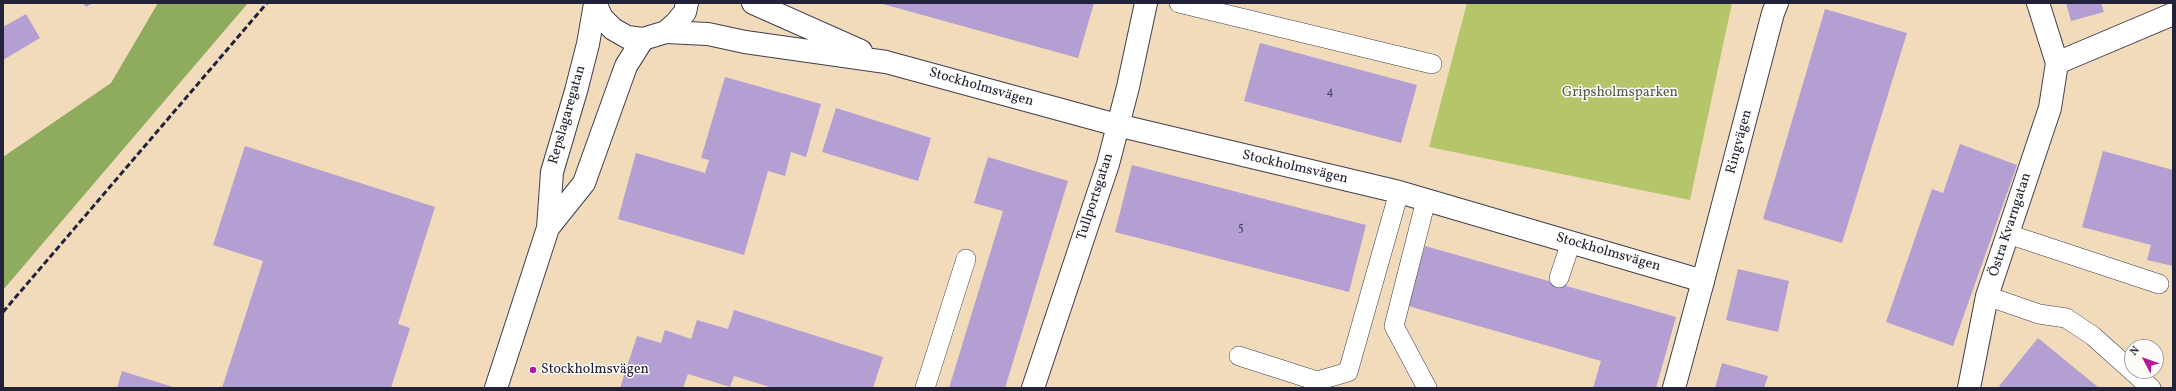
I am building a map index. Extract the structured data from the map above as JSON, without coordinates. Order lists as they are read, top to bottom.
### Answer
{
  "streets": {
    "street": [
      "Stockholmsvägen",
      "Repslagaregatan",
      "Ringvägen",
      "Tullportsgatan",
      "Östra Kvarngatan"
    ]
  },
  "crossings": [
    ["Stockholmsvägen", "Ringvägen"],
    ["Stockholmsvägen", "Tullportsgatan"]
  ],
  "parks": ["Gripsholmsparken"],
  "places": ["Stockholmsvägen"],
  "house_numbers": ["4", "5"],
  "north": "top left"
}
